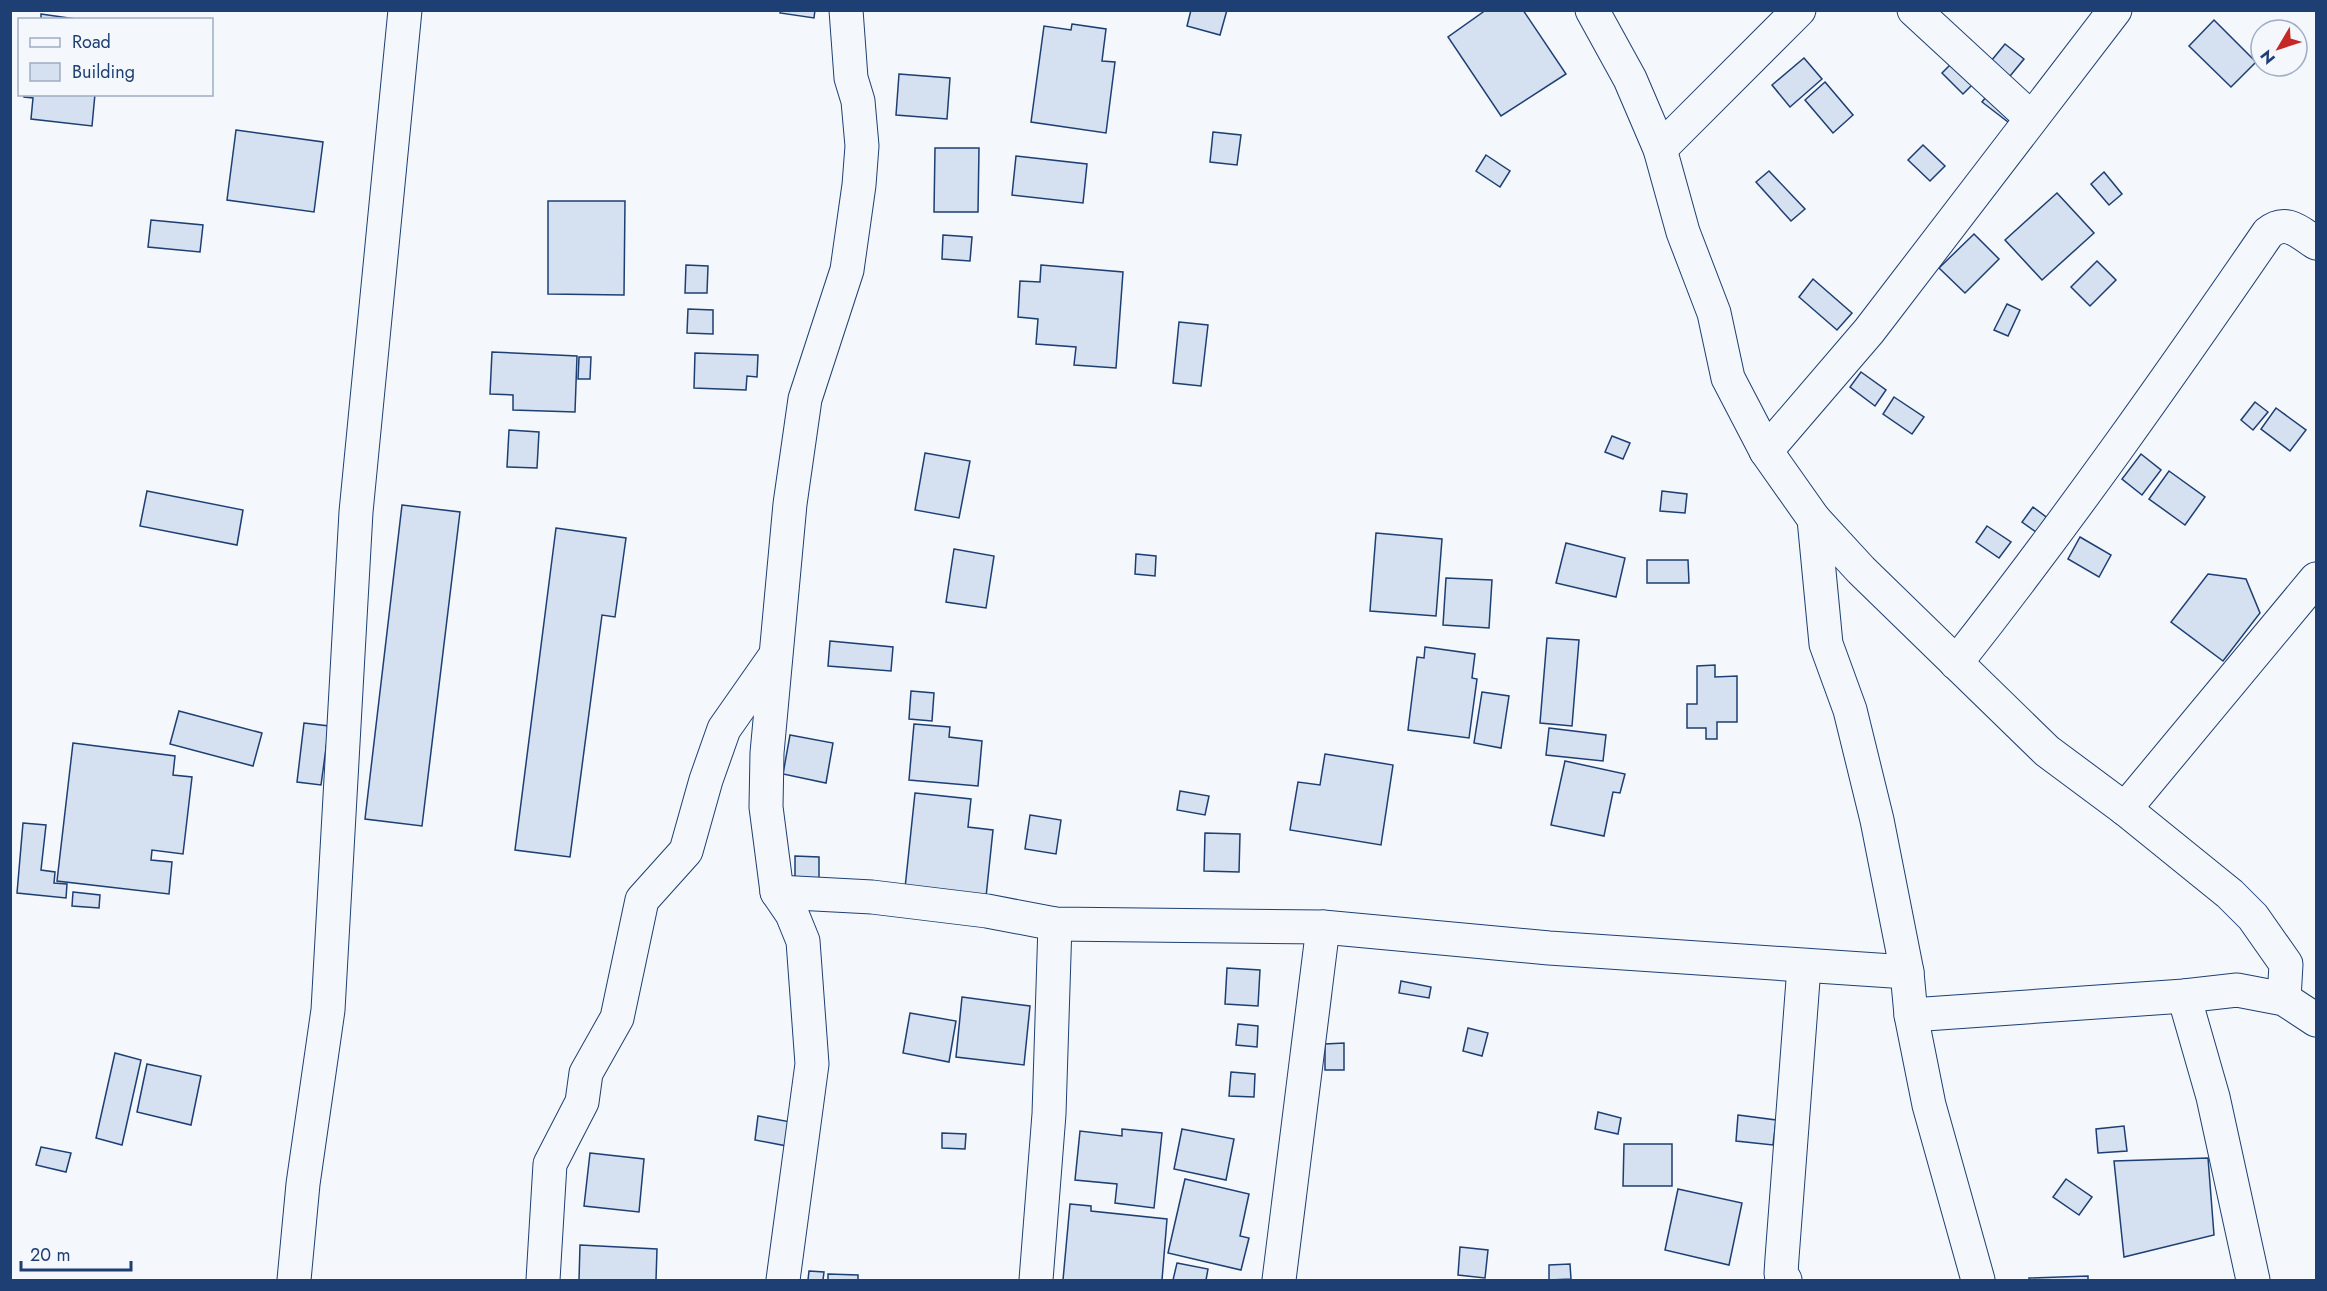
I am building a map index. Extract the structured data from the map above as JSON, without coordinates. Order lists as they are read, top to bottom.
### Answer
{
  "legend": ["Road", "Building"],
  "scale_bar": "20 m",
  "north": "bottom left"
}
